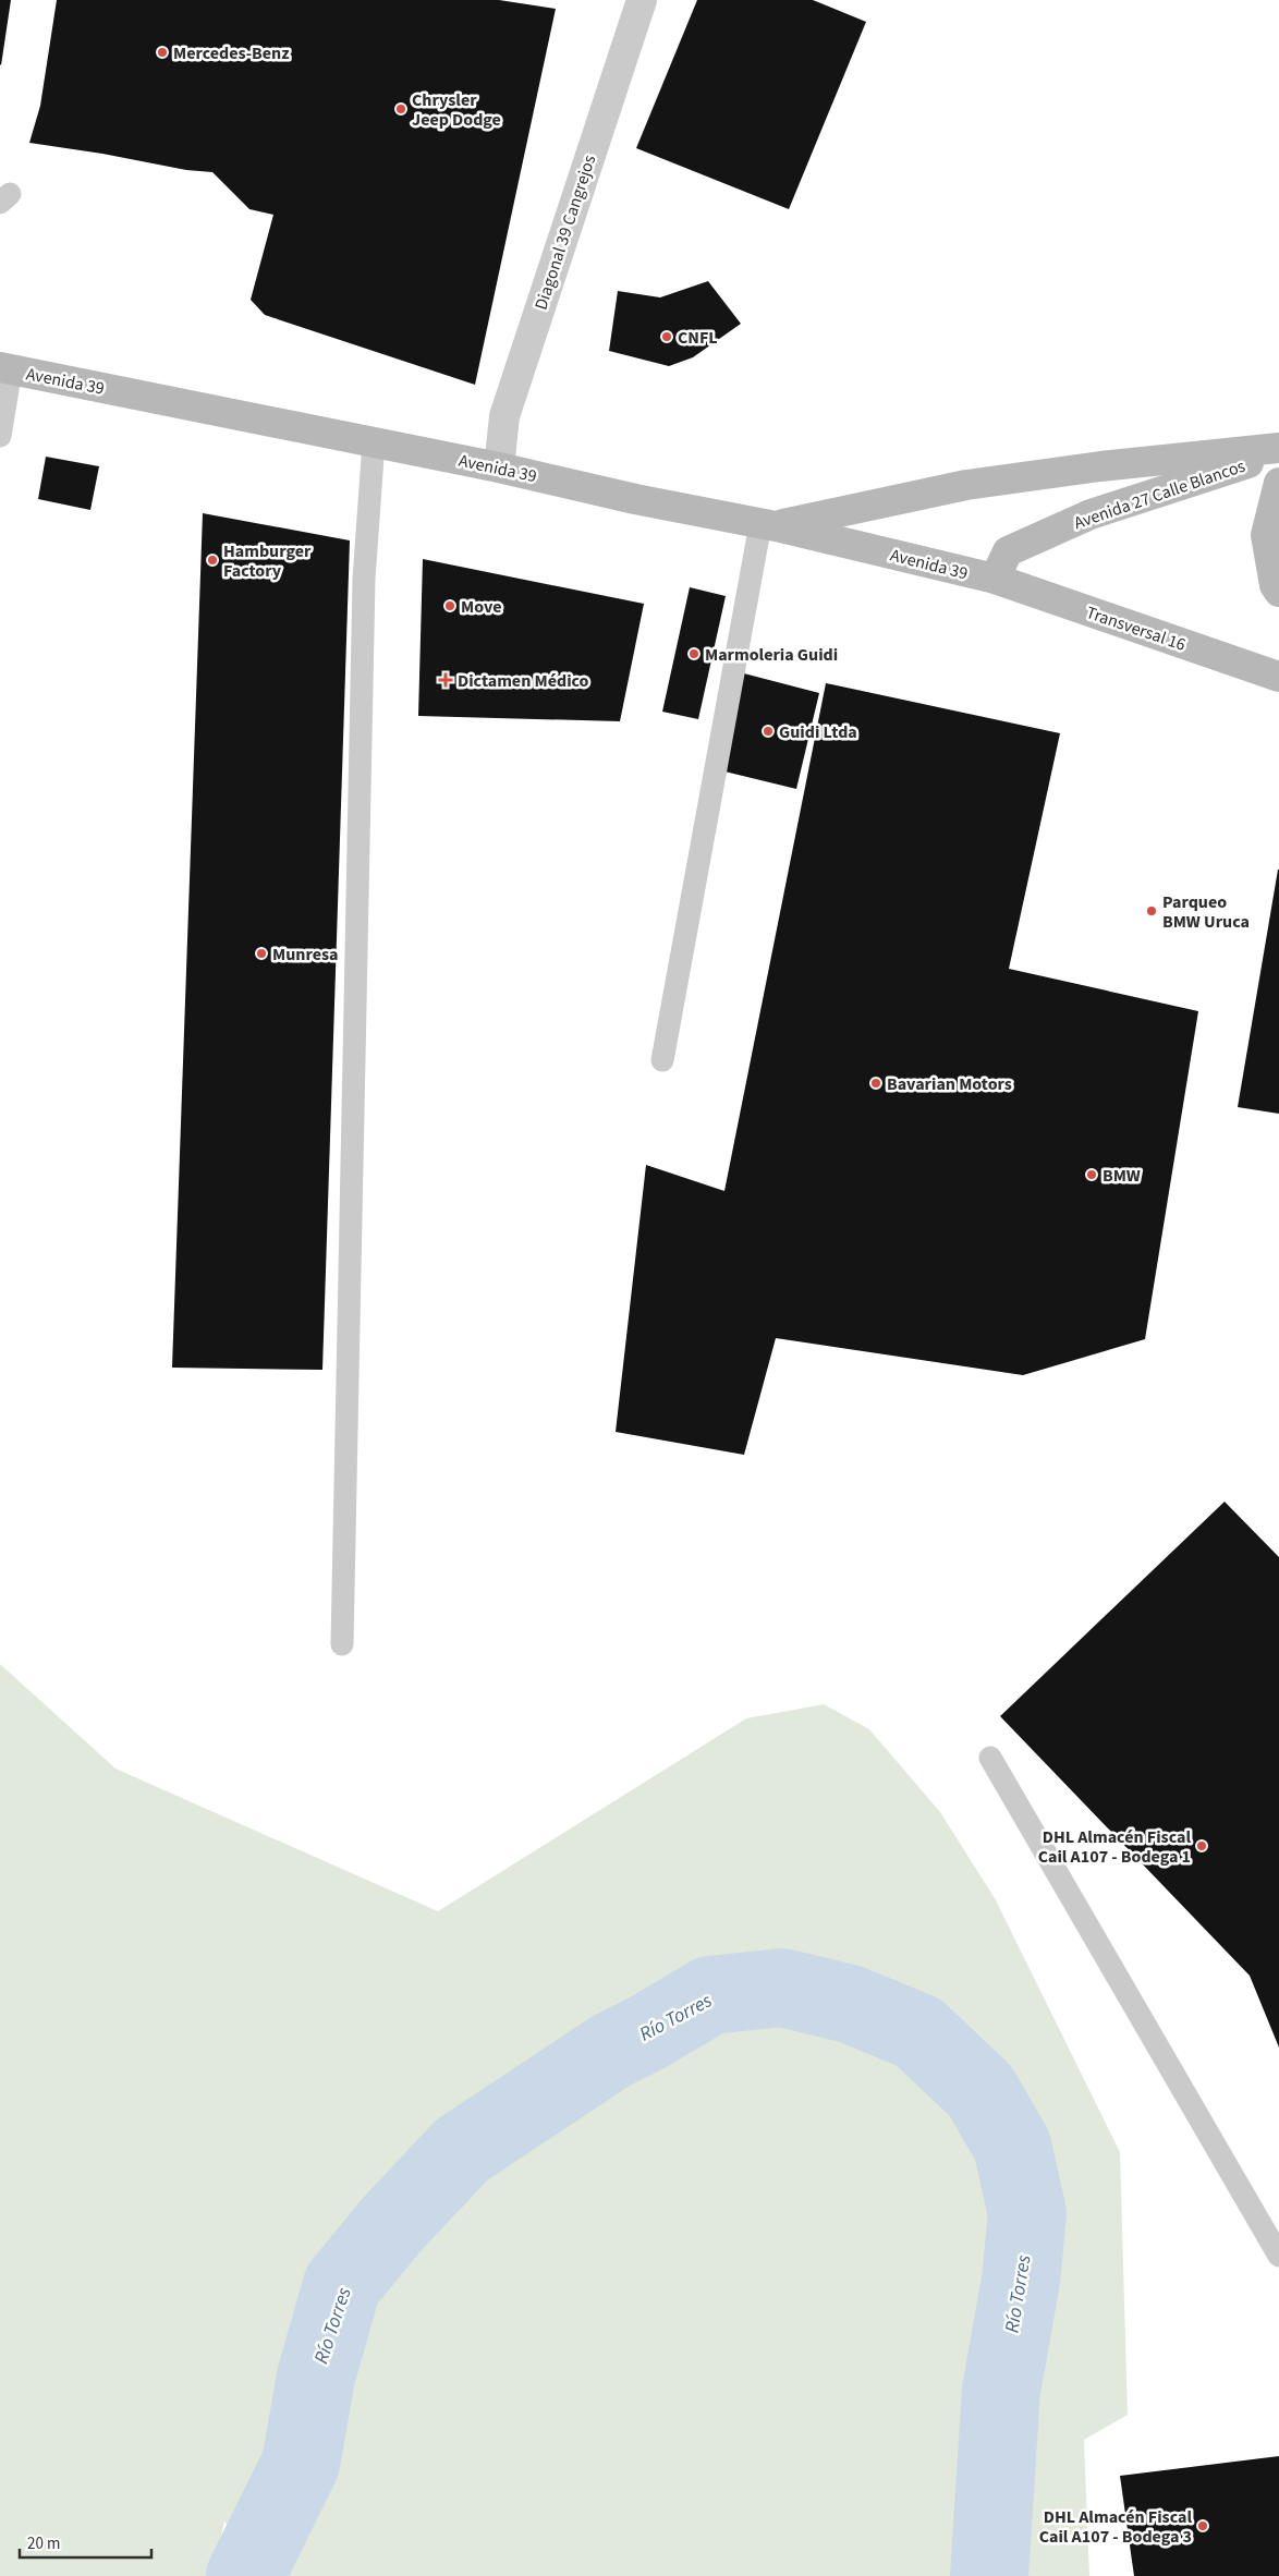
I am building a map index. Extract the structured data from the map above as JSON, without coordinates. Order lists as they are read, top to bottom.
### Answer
{
  "streets": {
    "main road": ["Avenida 39", "Avenida 27 Calle Blancos", "Transversal 16"],
    "street": ["Diagonal 39 Cangrejos"]
  },
  "crossings": [
    ["Diagonal 39 Cangrejos", "Avenida 39"],
    ["Avenida 39", "Avenida 27 Calle Blancos"],
    ["Avenida 39", "Transversal 16"],
    ["Avenida 27 Calle Blancos", "Transversal 16"]
  ],
  "water": ["Río Torres"],
  "places": {
    "other": [
      "Mercedes-Benz",
      "Chrysler Jeep Dodge",
      "CNFL",
      "Hamburger Factory",
      "Move",
      "Marmoleria Guidi",
      "Guidi Ltda",
      "Parqueo BMW Uruca",
      "Munresa",
      "Bavarian Motors",
      "BMW",
      "DHL Almacén Fiscal Cail A107 - Bodega 1",
      "DHL Almacén Fiscal Cail A107 - Bodega 3"
    ],
    "health": ["Dictamen Médico"]
  },
  "scale_bar": "20 m"
}
